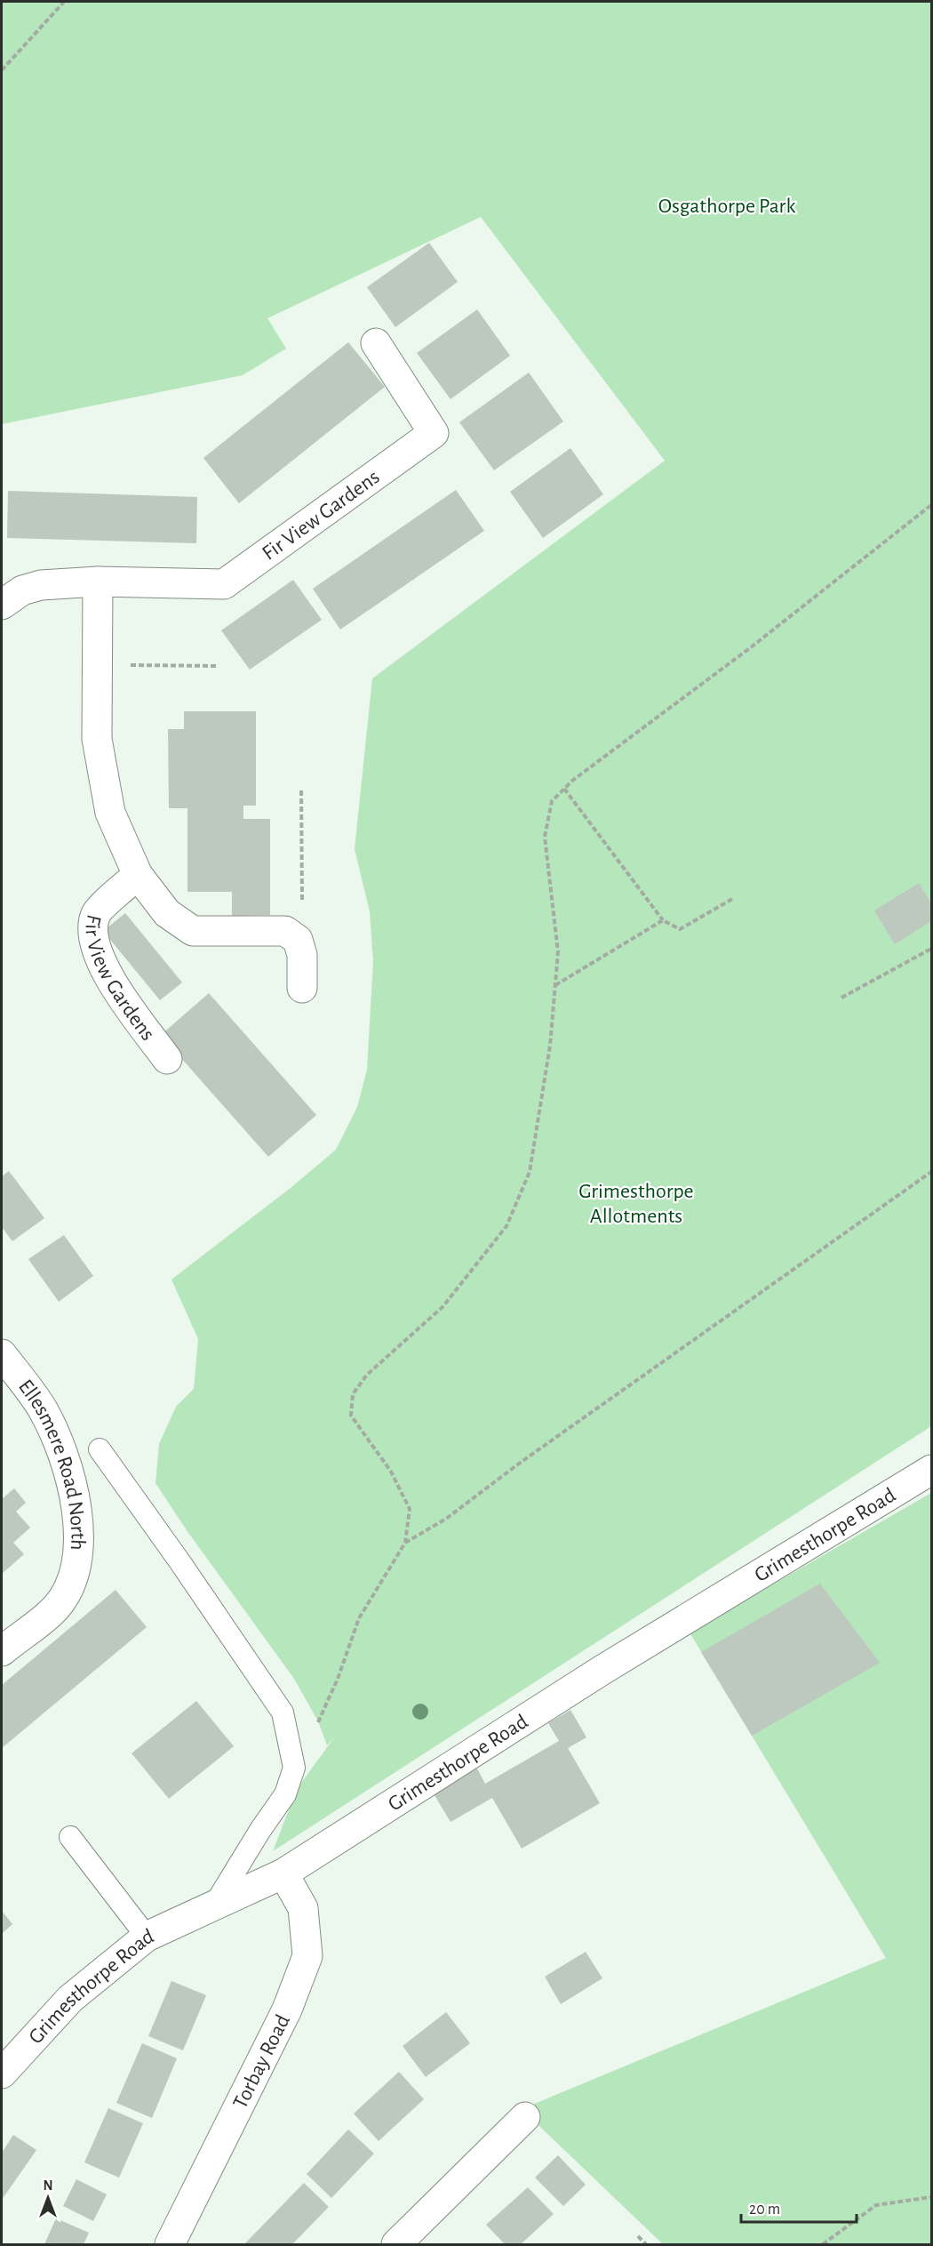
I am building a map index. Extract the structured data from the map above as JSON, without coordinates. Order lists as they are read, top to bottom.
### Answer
{
  "streets": {
    "street": [
      "Fir View Gardens",
      "Ellesmere Road North",
      "Grimesthorpe Road",
      "Torbay Road"
    ]
  },
  "crossings": [
    ["Grimesthorpe Road", "Torbay Road"]
  ],
  "parks": ["Osgathorpe Park", "Grimesthorpe Allotments"],
  "scale_bar": "20 m",
  "north": "top"
}
